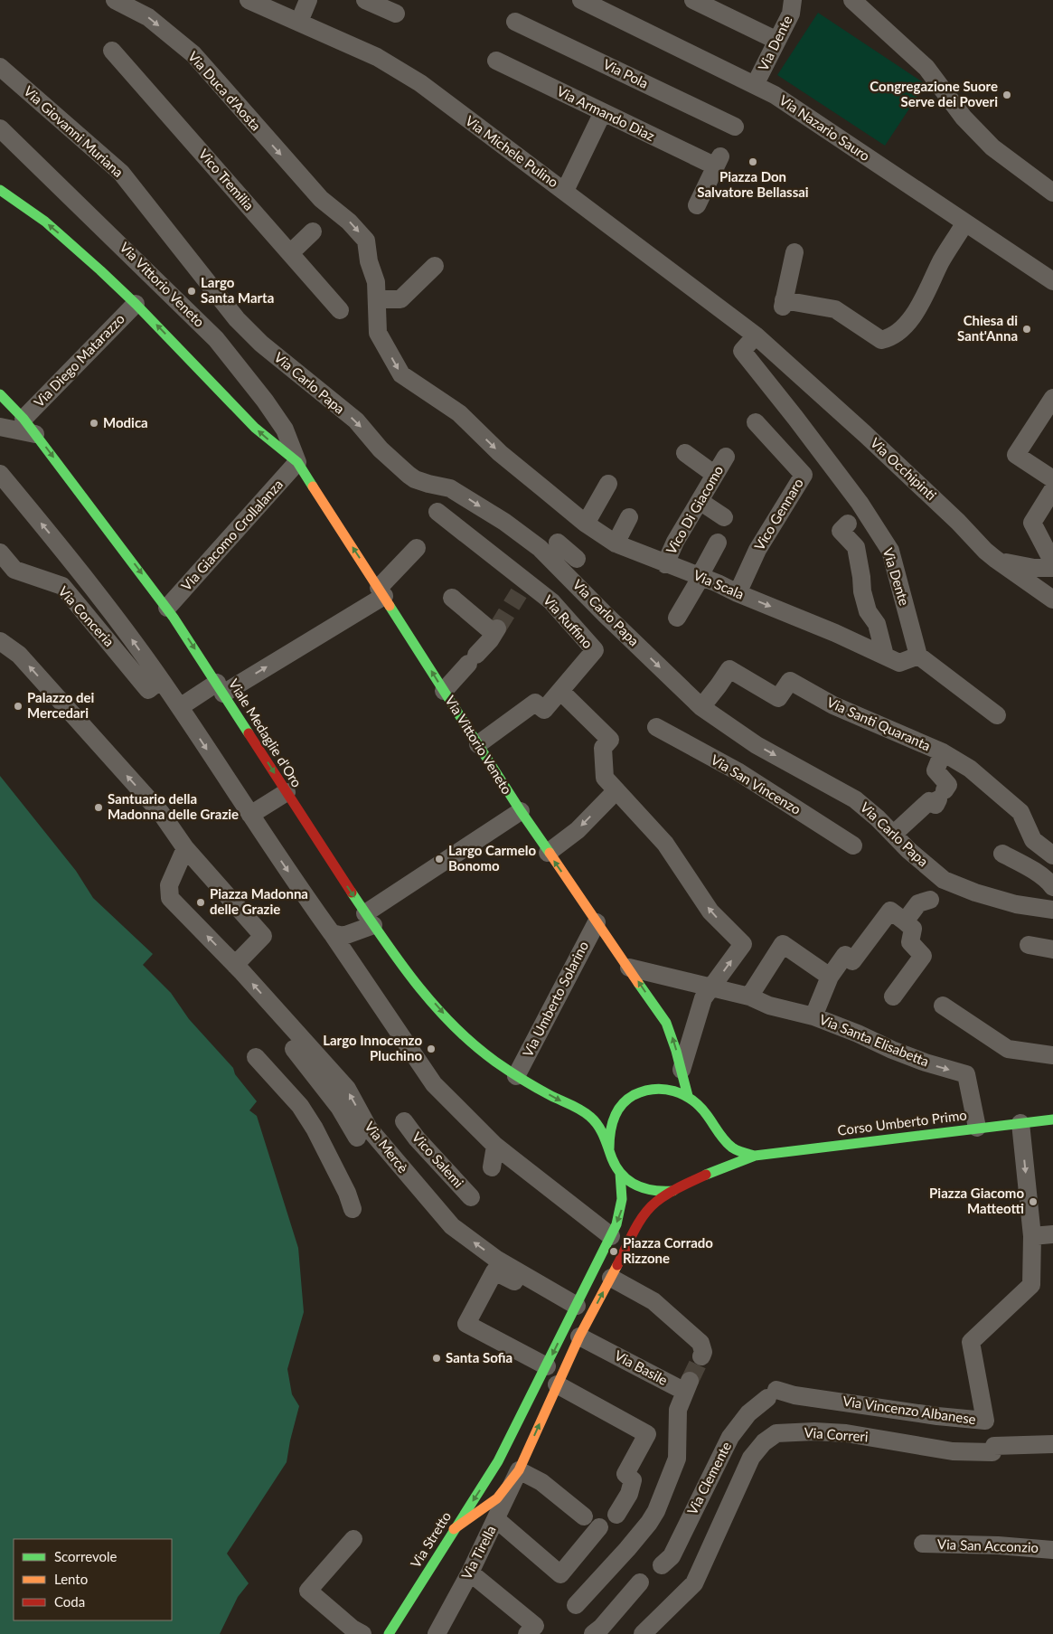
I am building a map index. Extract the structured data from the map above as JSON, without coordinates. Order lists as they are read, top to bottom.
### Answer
{
  "streets": {
    "street": [
      "Via Dente",
      "Via Pola",
      "Via Duca d'Aosta",
      "Via Armando Diaz",
      "Via Nazario Sauro",
      "Via Giovanni Muriana",
      "Via Michele Pulino",
      "Vico Tremilia",
      "Via Vittorio Veneto",
      "Via Diego Matarazzo",
      "Via Carlo Papa",
      "Via Occhipinti",
      "Vico Di Giacomo",
      "Vico Gennaro",
      "Via Giacomo Crollalanza",
      "Via Scala",
      "Via Conceria",
      "Via Ruffino",
      "Via Santi Quaranta",
      "Viale Medaglie d'Oro",
      "Via San Vincenzo",
      "Via Umberto Solarino",
      "Via Santa Elisabetta",
      "Corso Umberto Primo",
      "Via Mercè",
      "Vico Salemi",
      "Via Basile",
      "Via Vincenzo Albanese",
      "Via Correri",
      "Via Clemente",
      "Via Stretto",
      "Via San Acconzio",
      "Via Tirella"
    ]
  },
  "crossings": [
    ["Via Dente", "Via Nazario Sauro"],
    ["Via Dente", "Via Michele Pulino"],
    ["Via Dente", "Via Occhipinti"],
    ["Via Dente", "Via Scala"],
    ["Via Duca d'Aosta", "Via Scala"],
    ["Via Giovanni Muriana", "Via Carlo Papa"],
    ["Via Michele Pulino", "Via Occhipinti"],
    ["Via Vittorio Veneto", "Via Diego Matarazzo"],
    ["Via Vittorio Veneto", "Via Giacomo Crollalanza"],
    ["Via Vittorio Veneto", "Via Ruffino"],
    ["Via Vittorio Veneto", "Via Umberto Solarino"],
    ["Via Diego Matarazzo", "Viale Medaglie d'Oro"],
    ["Via Carlo Papa", "Via Santi Quaranta"],
    ["Vico Di Giacomo", "Via Scala"],
    ["Vico Gennaro", "Via Scala"],
    ["Via Giacomo Crollalanza", "Viale Medaglie d'Oro"],
    ["Viale Medaglie d'Oro", "Via Umberto Solarino"],
    ["Viale Medaglie d'Oro", "Via Stretto"],
    ["Via Santa Elisabetta", "Corso Umberto Primo"],
    ["Via Vincenzo Albanese", "Via Clemente"]
  ],
  "one_way": ["Via Duca d'Aosta", "Via Carlo Papa", "Via Scala"],
  "places": [
    "Congregazione Suore Serve dei Poveri",
    "Piazza Don Salvatore Bellassai",
    "Largo Santa Marta",
    "Chiesa di Sant'Anna",
    "Modica",
    "Palazzo dei Mercedari",
    "Santuario della Madonna delle Grazie",
    "Largo Carmelo Bonomo",
    "Piazza Madonna delle Grazie",
    "Largo Innocenzo Pluchino",
    "Piazza Giacomo Matteotti",
    "Piazza Corrado Rizzone",
    "Santa Sofia"
  ],
  "legend": ["Scorrevole", "Lento", "Coda"]
}
